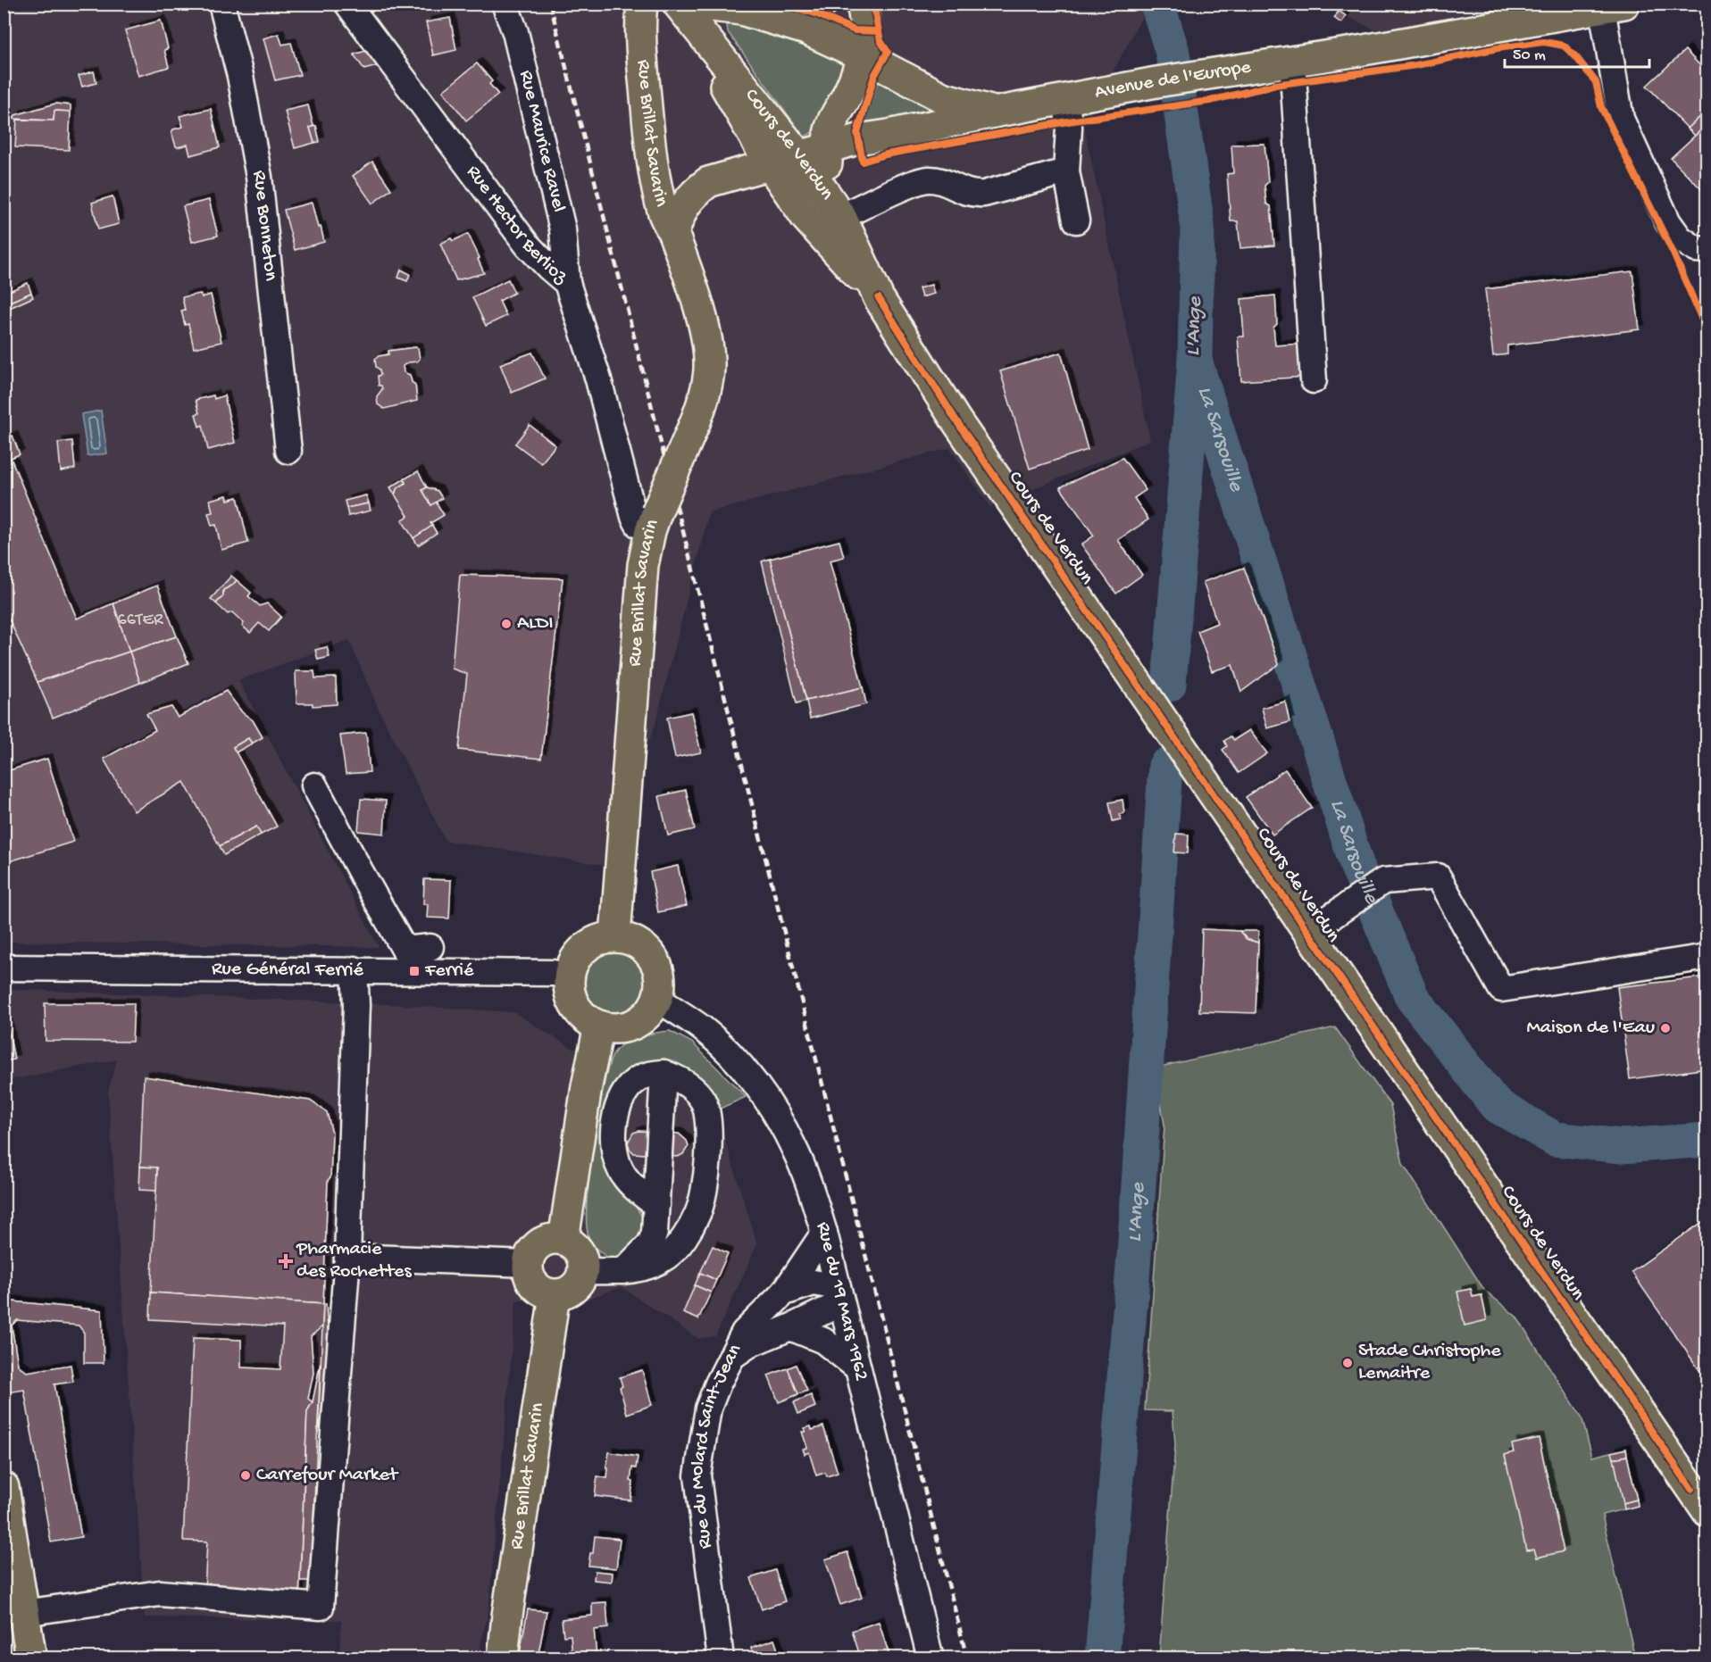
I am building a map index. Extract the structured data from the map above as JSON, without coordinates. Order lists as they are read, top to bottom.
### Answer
{
  "streets": {
    "main road": ["Avenue de l'Europe", "Rue Brillat Savarin", "Cours de Verdun"],
    "street": [
      "Rue Maurice Ravel",
      "Rue Hector Berlioz",
      "Rue Bonneton",
      "Rue Général Ferrié",
      "Rue du 19 Mars 1962",
      "Rue du Molard Saint-Jean"
    ]
  },
  "crossings": [
    ["Avenue de l'Europe", "Rue Brillat Savarin"],
    ["Avenue de l'Europe", "Cours de Verdun"],
    ["Rue Brillat Savarin", "Cours de Verdun"],
    ["Rue Brillat Savarin", "Rue Hector Berlioz"],
    ["Rue Brillat Savarin", "Rue Général Ferrié"],
    ["Rue Brillat Savarin", "Rue du 19 Mars 1962"],
    ["Rue Maurice Ravel", "Rue Hector Berlioz"],
    ["Rue Général Ferrié", "Rue du 19 Mars 1962"],
    ["Rue du 19 Mars 1962", "Rue du Molard Saint-Jean"]
  ],
  "water": ["L'Ange", "La Sarsouille"],
  "places": {
    "other": [
      "ALDI",
      "Maison de l'Eau",
      "Stade Christophe Lemaitre",
      "Carrefour Market"
    ],
    "transit": ["Ferrié"],
    "health": ["Pharmacie des Rochettes"]
  },
  "house_numbers": ["66TER"],
  "scale_bar": "50 m"
}
